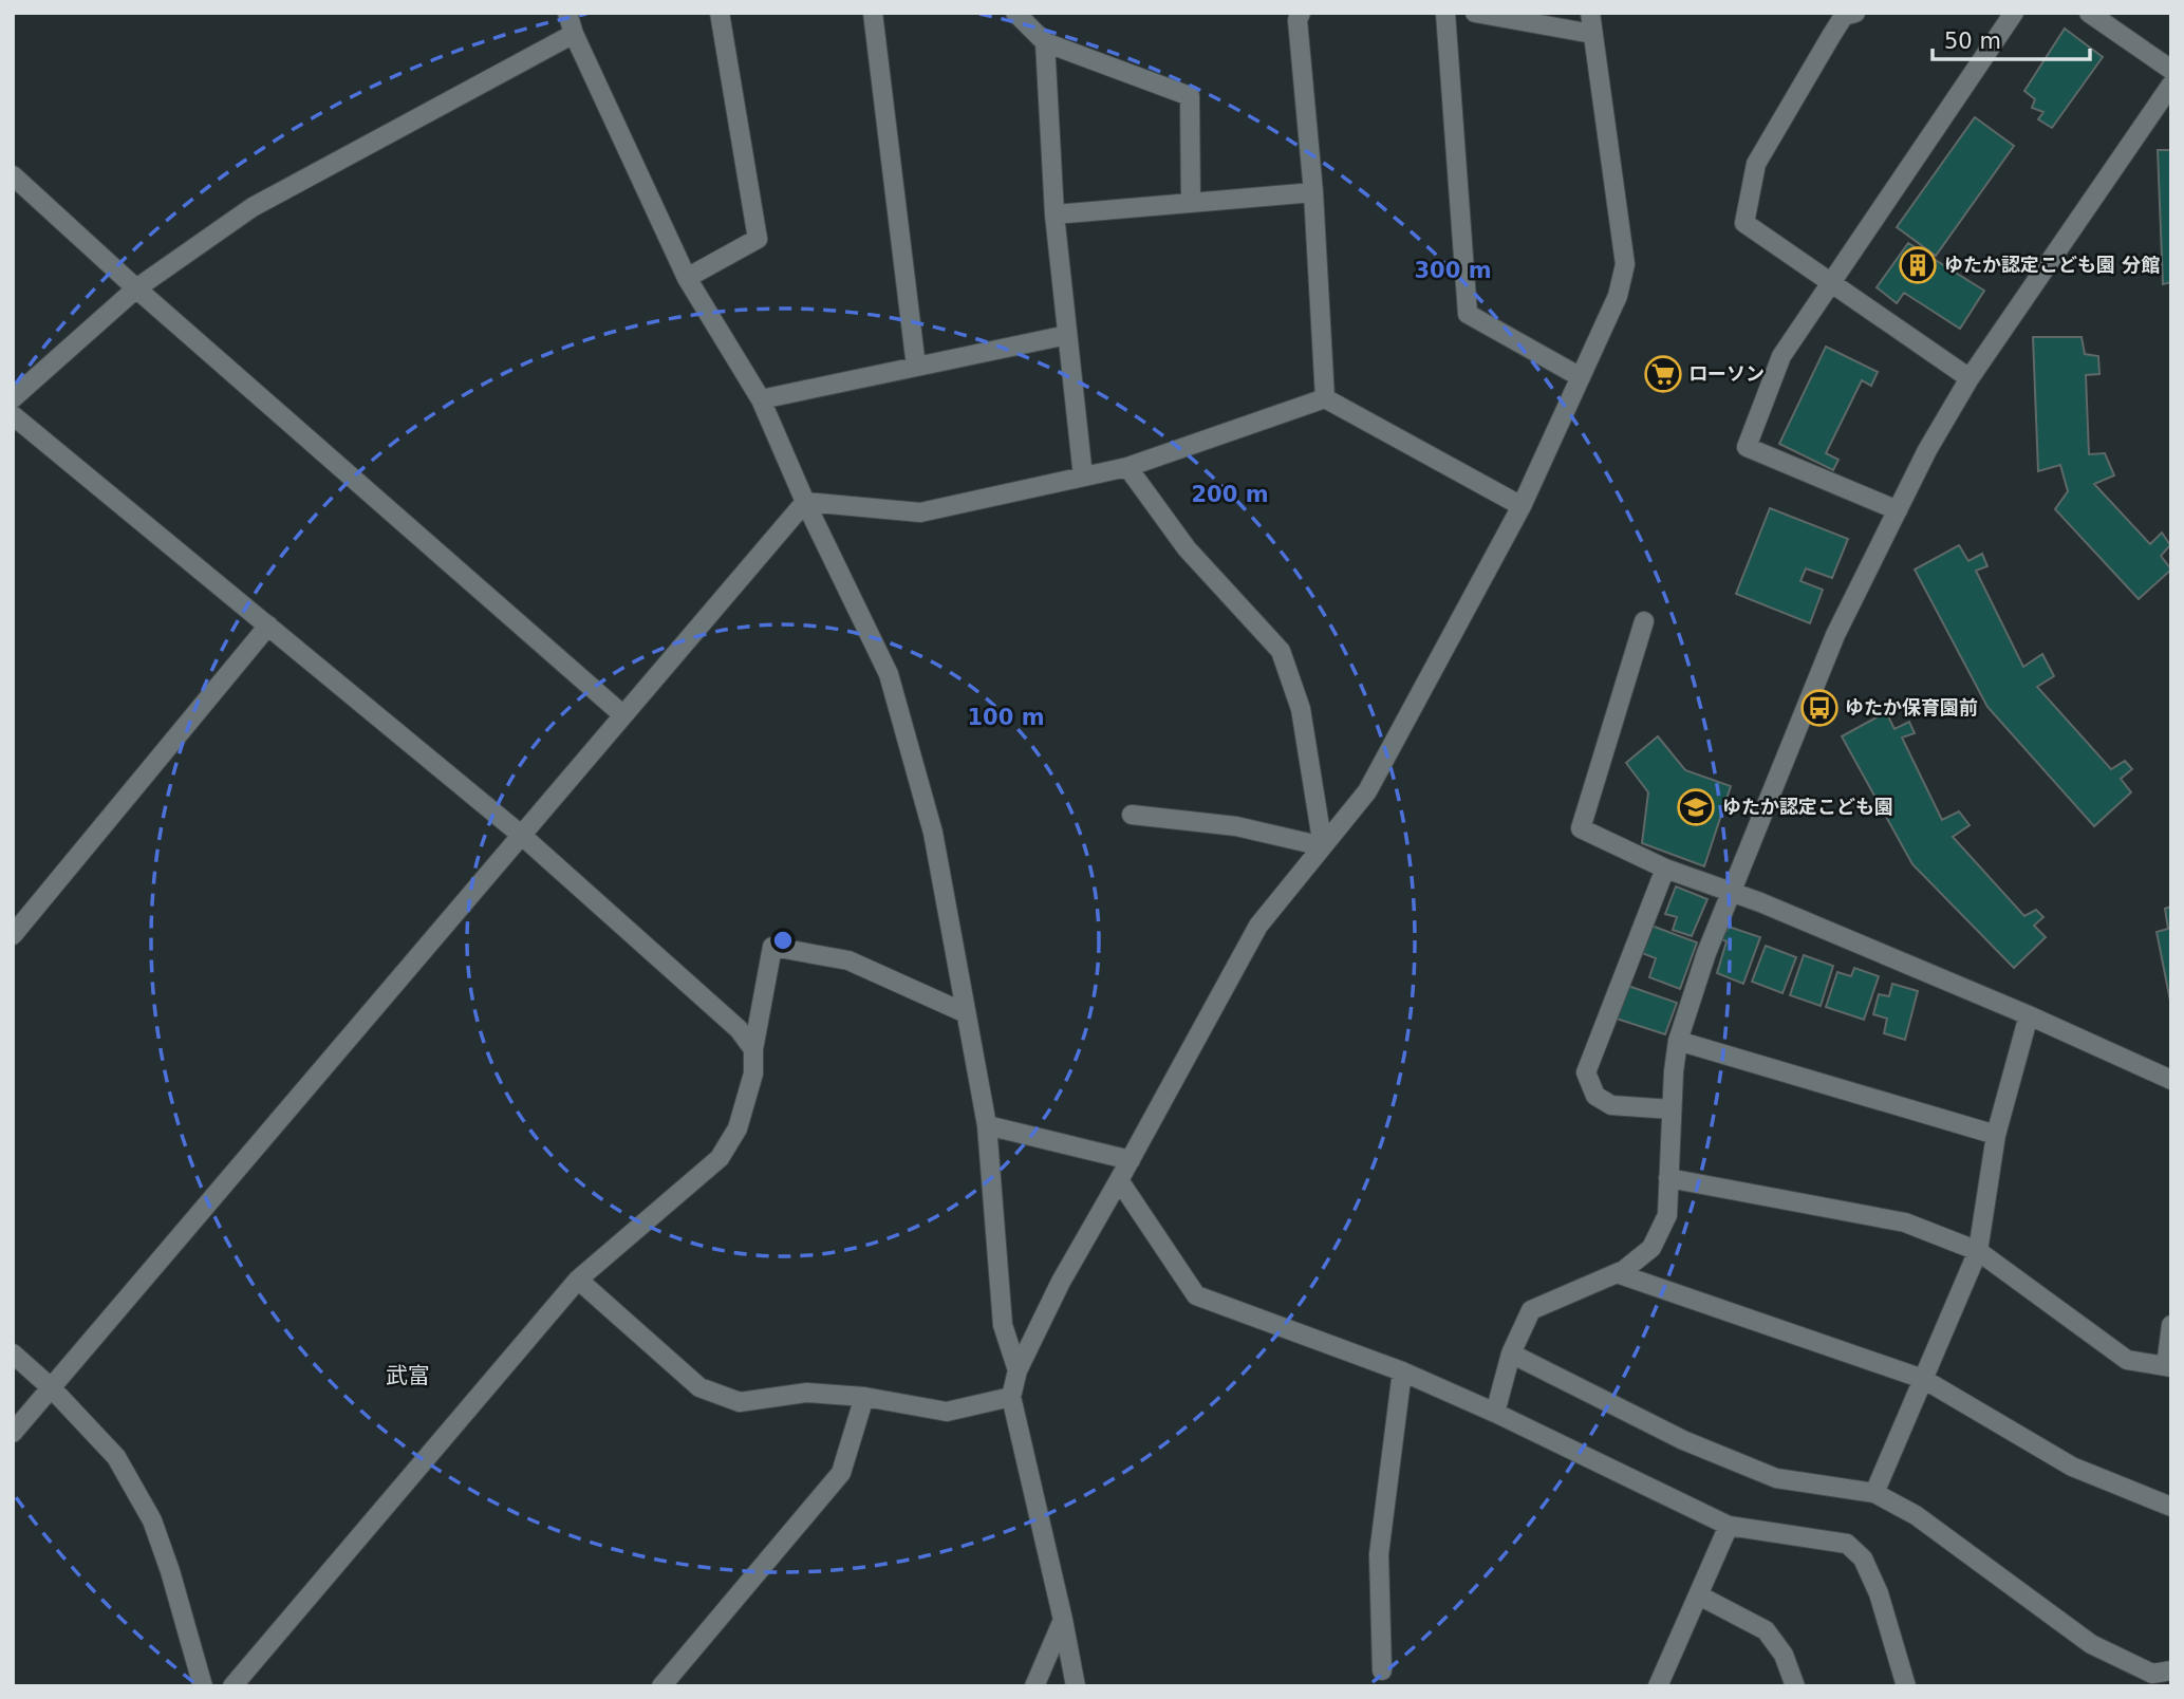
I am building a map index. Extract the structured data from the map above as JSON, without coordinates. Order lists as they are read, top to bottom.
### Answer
{
  "districts": ["武富"],
  "places": {
    "building": ["ゆたか認定こども園 分館"],
    "supermarket": ["ローソン"],
    "bus stop": ["ゆたか保育園前"],
    "school or university": ["ゆたか認定こども園"]
  },
  "scale_bar": "50 m",
  "rings": ["300 m", "200 m", "100 m"]
}
